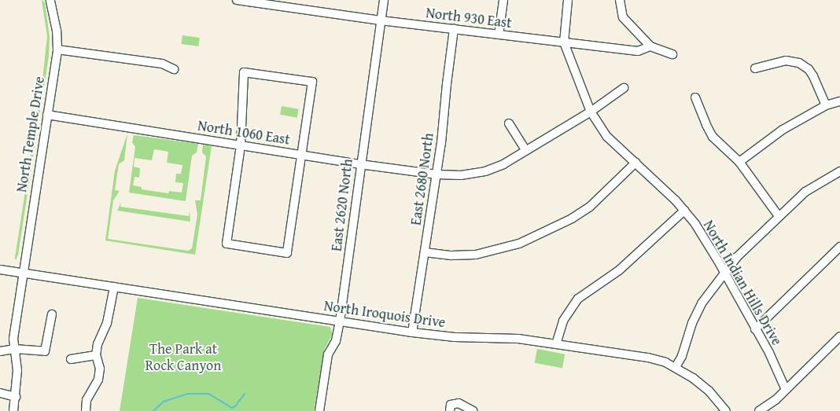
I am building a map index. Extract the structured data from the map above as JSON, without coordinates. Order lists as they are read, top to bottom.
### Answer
{
  "streets": {
    "street": [
      "North 930 East",
      "North 1060 East",
      "North Temple Drive",
      "East 2680 North",
      "East 2620 North",
      "North Indian Hills Drive",
      "North Iroquois Drive"
    ]
  },
  "crossings": [
    ["North 930 East", "East 2680 North"],
    ["North 930 East", "East 2620 North"],
    ["North 930 East", "North Indian Hills Drive"],
    ["North 1060 East", "North Temple Drive"],
    ["North 1060 East", "East 2680 North"],
    ["North 1060 East", "East 2620 North"],
    ["North 1060 East", "North Indian Hills Drive"],
    ["North Temple Drive", "North Iroquois Drive"],
    ["East 2680 North", "North Iroquois Drive"],
    ["East 2620 North", "North Iroquois Drive"]
  ],
  "parks": ["The Park at Rock Canyon"]
}
